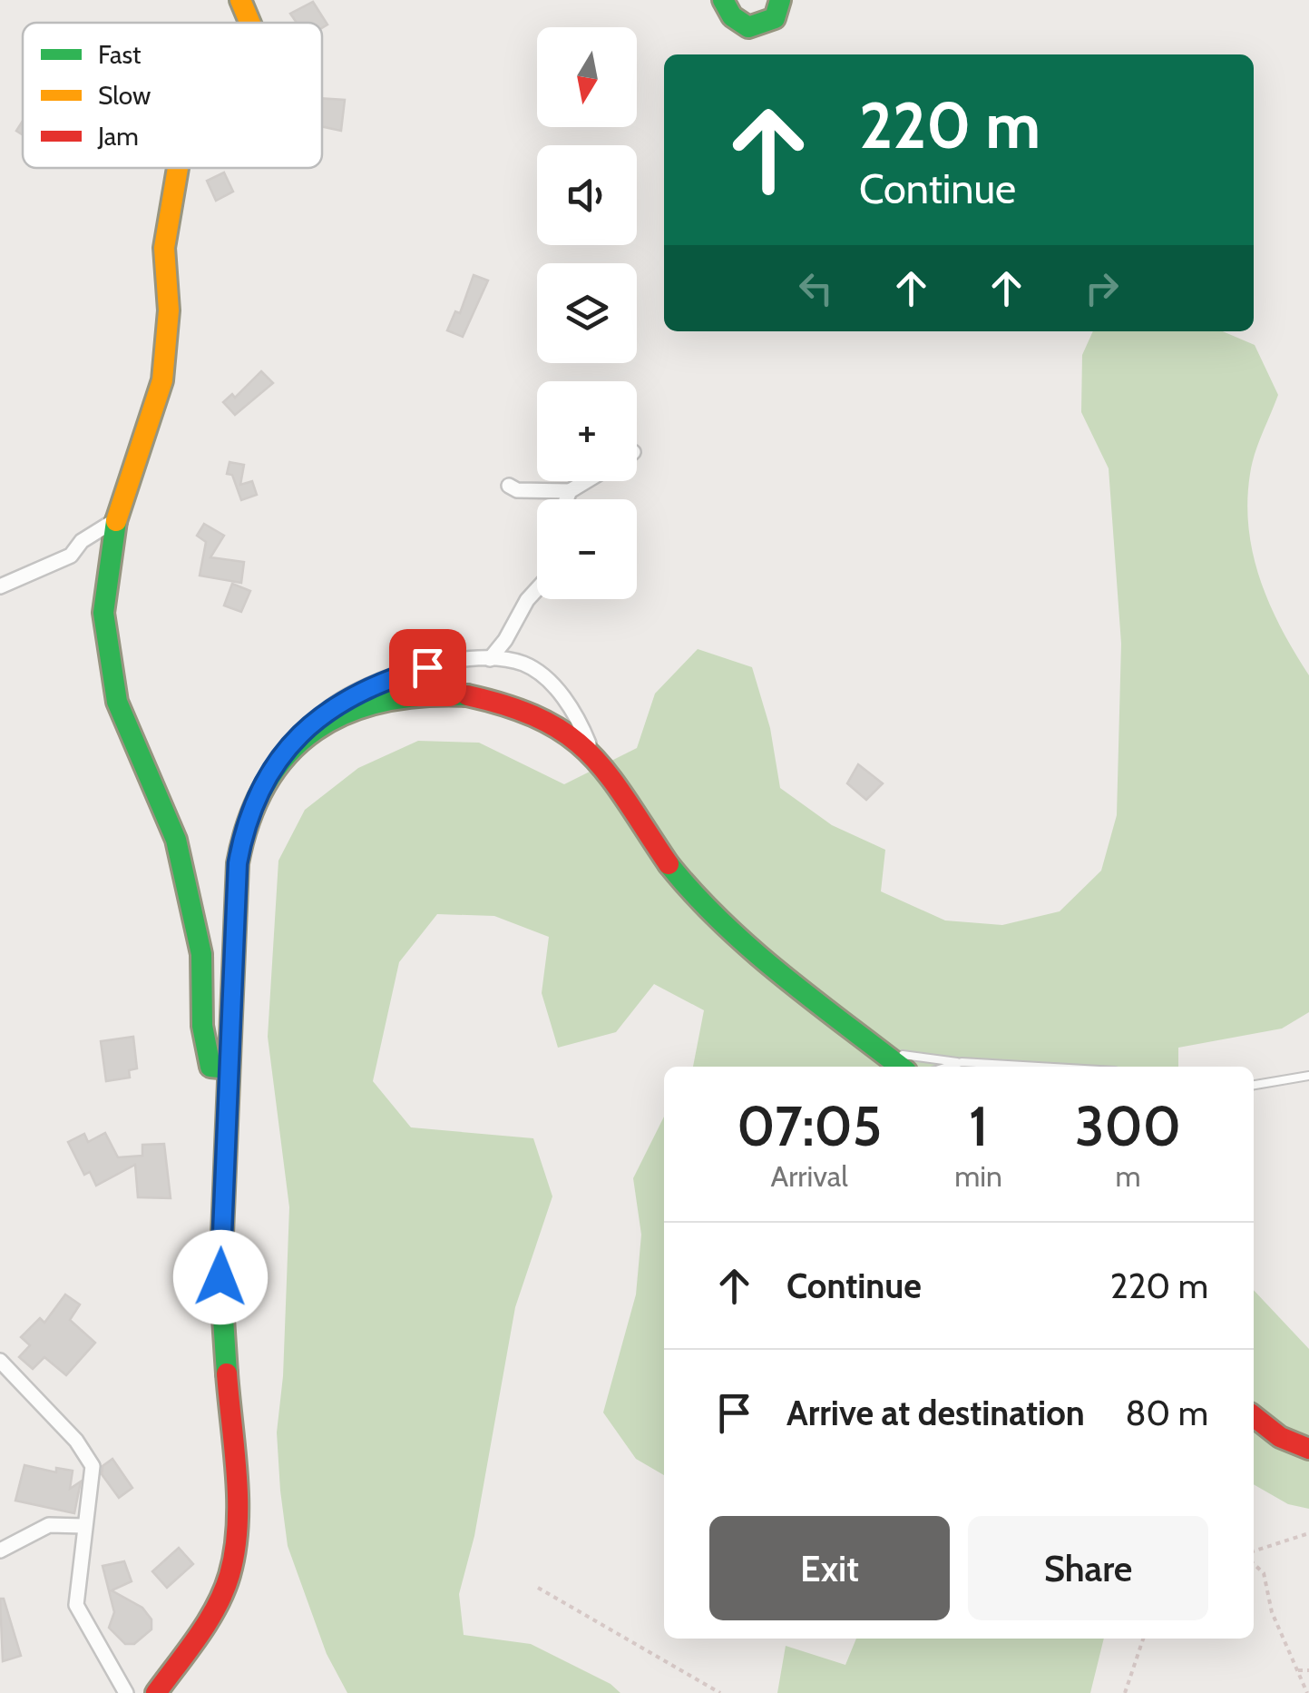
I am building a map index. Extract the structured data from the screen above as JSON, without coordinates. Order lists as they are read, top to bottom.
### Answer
{
  "legend": ["Fast", "Slow", "Jam"],
  "north": "bottom",
  "page": {
    "map_buttons": ["+", "−"],
    "turn": ["220 m", "Continue"],
    "eta": [
      "07:05",
      "Arrival",
      "1",
      "min",
      "300",
      "m"
    ],
    "list": [
      {
        "name": "Continue",
        "value": "220 m"
      },
      {
        "name": "Arrive at destination",
        "value": "80 m"
      }
    ],
    "buttons": ["Exit", "Share"]
  }
}
